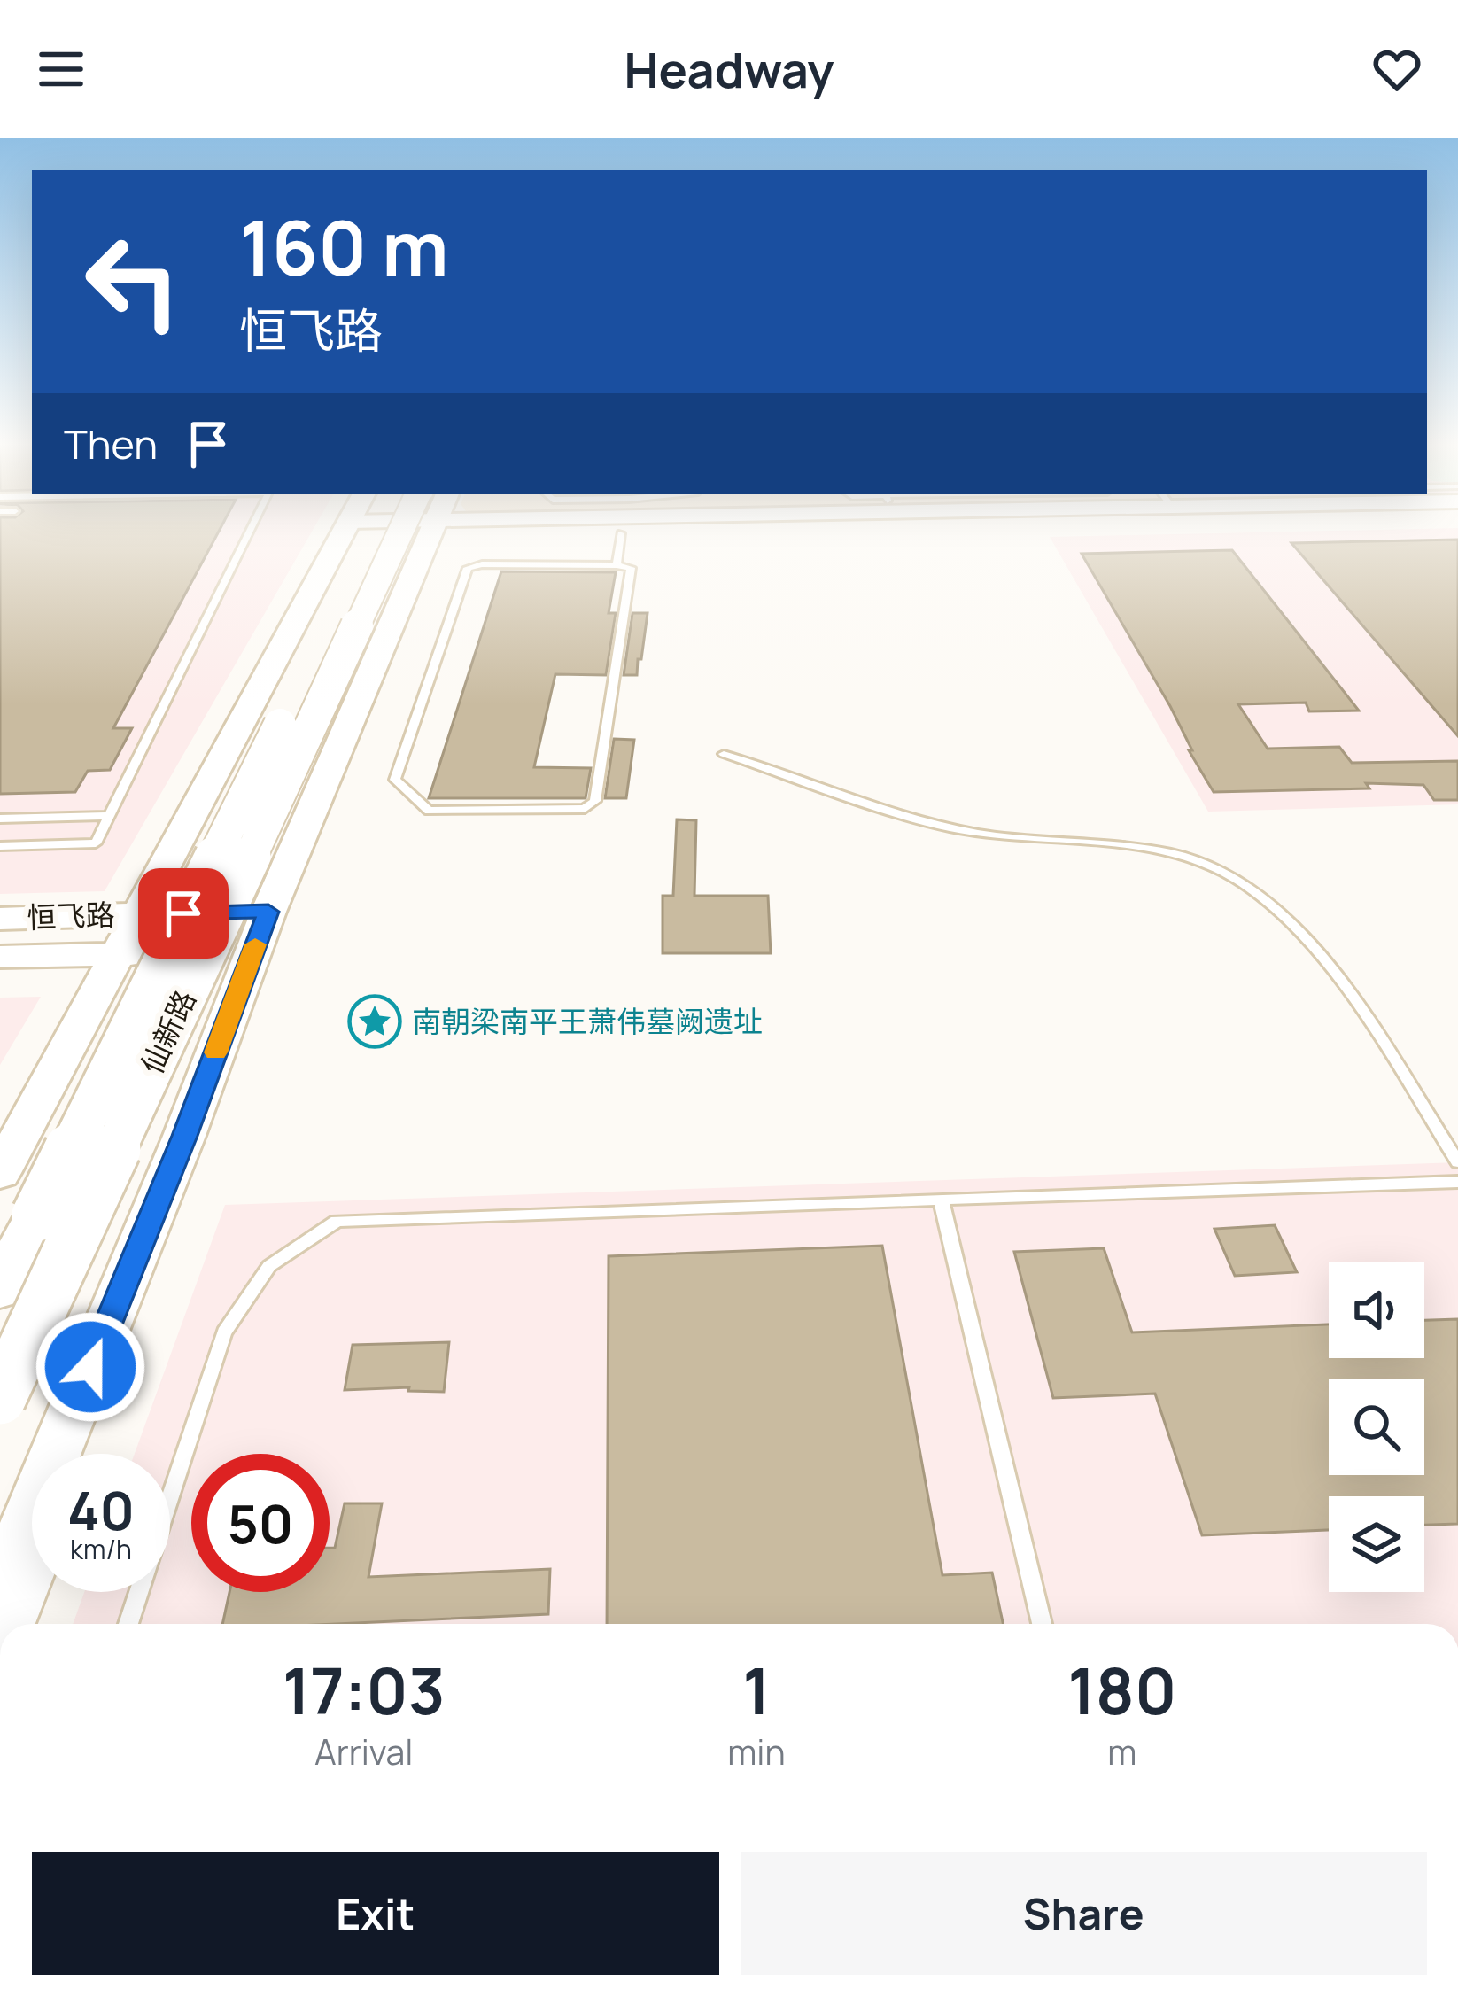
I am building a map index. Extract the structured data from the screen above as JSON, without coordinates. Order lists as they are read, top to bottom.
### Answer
{
  "streets": {
    "main road": ["恒飞路", "仙新路"]
  },
  "crossings": [
    ["恒飞路", "仙新路"]
  ],
  "places": {
    "place": ["南朝梁南平王萧伟墓阙遗址"]
  },
  "page": {
    "header": "Headway",
    "turn": ["160 m", "恒飞路"],
    "then": "Then",
    "speed": "40 km/h",
    "limit": "50",
    "eta": [
      "17:03",
      "Arrival",
      "1",
      "min",
      "180",
      "m"
    ],
    "buttons": ["Exit", "Share"]
  }
}
